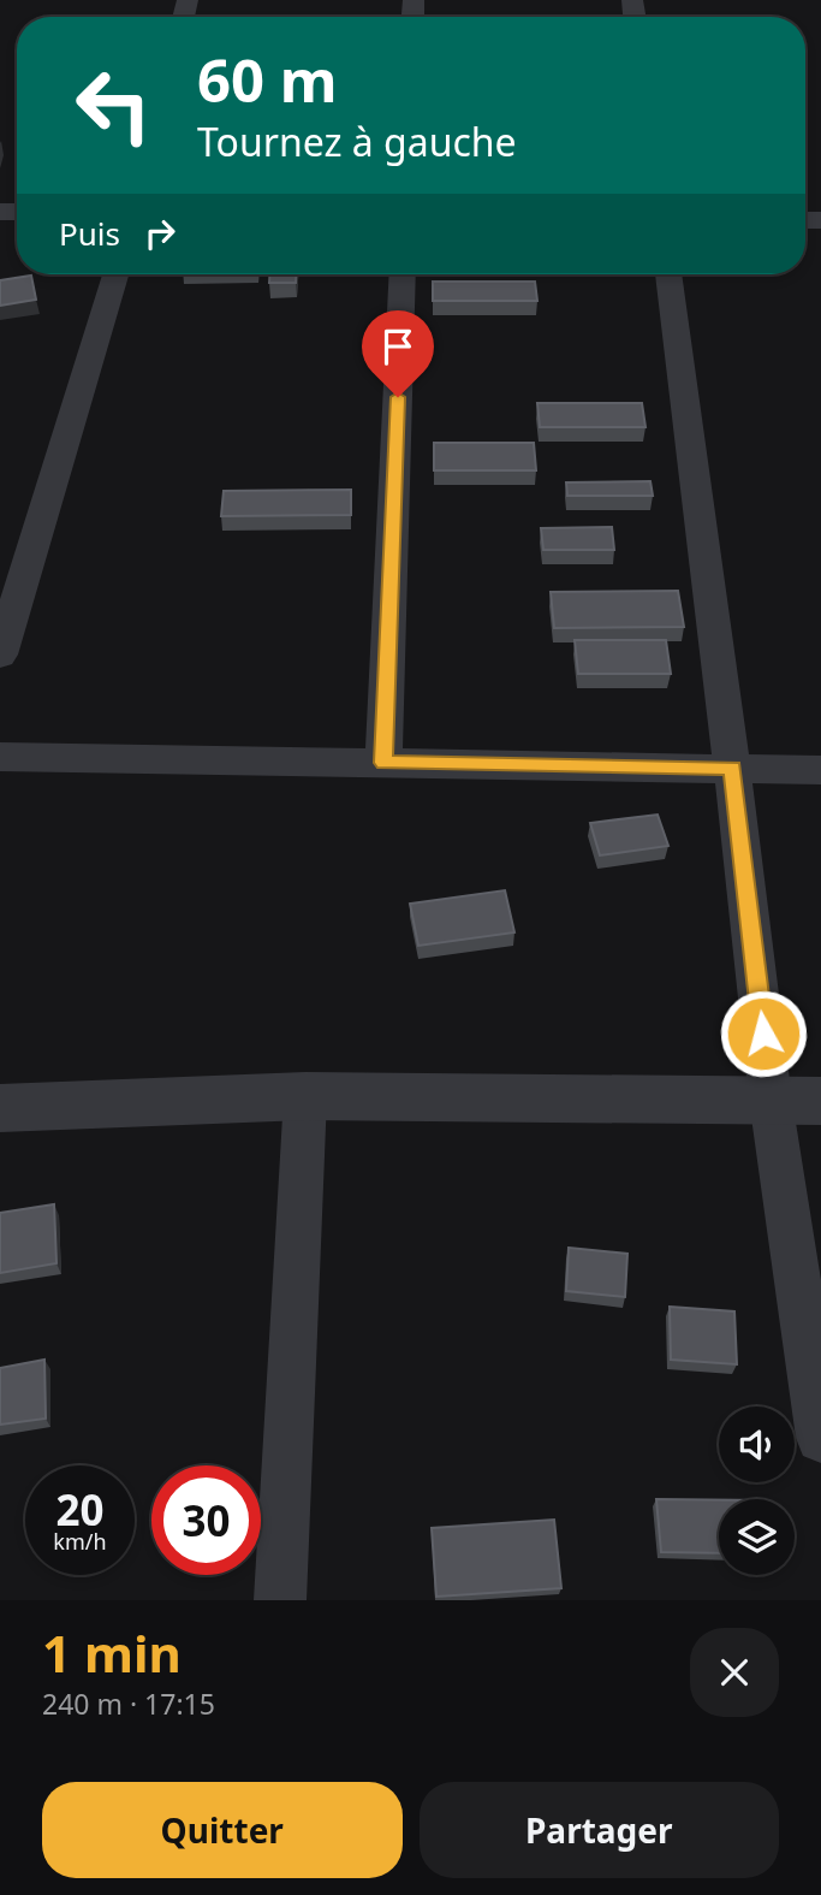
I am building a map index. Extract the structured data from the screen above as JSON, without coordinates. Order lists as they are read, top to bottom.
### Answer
{
  "page": {
    "turn": ["60 m", "Tournez à gauche"],
    "then": "Puis",
    "speed": "20 km/h",
    "limit": "30",
    "heading": ["1 min", "240 m · 17:15"],
    "buttons": ["Quitter", "Partager"]
  }
}
